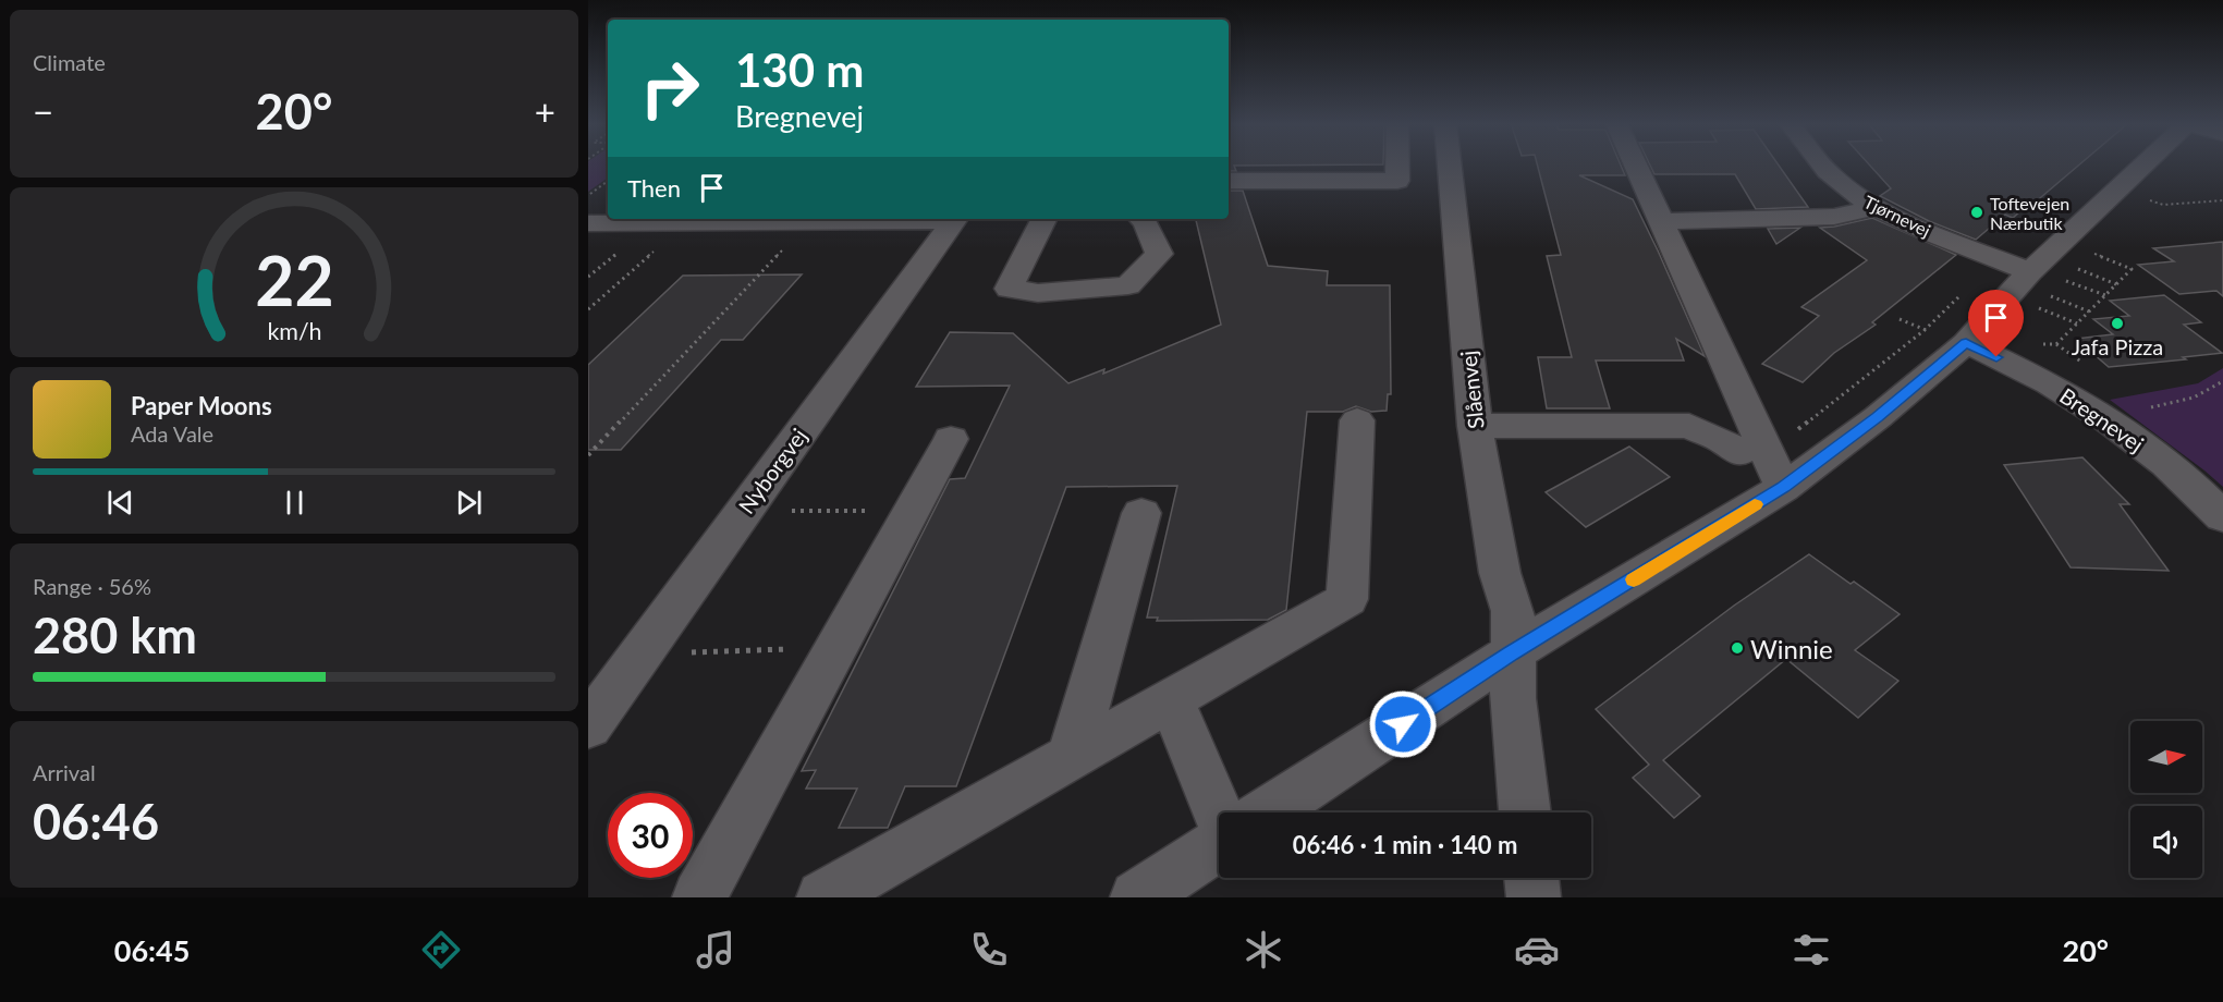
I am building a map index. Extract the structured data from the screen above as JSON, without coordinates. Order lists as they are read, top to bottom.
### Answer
{
  "streets": {
    "street": [
      "Tjørnevej",
      "Slåenvej",
      "Bregnevej",
      "Nyborgvej"
    ]
  },
  "places": ["Toftevejen Nærbutik", "Jafa Pizza", "Winnie"],
  "north": "right",
  "page": {
    "tile": [
      "Climate",
      ["Range · 56%", "280 km"],
      ["Arrival", "06:46"]
    ],
    "turn": ["130 m", "Bregnevej"],
    "heat": ["−", "20°", "+"],
    "then": "Then",
    "song": ["Paper Moons", "Ada Vale"],
    "limit": "30",
    "trip": "06:46 · 1 min · 140 m",
    "tabs": ["06:45", "20°"],
    "gauge": ["22", "km/h"]
  }
}
